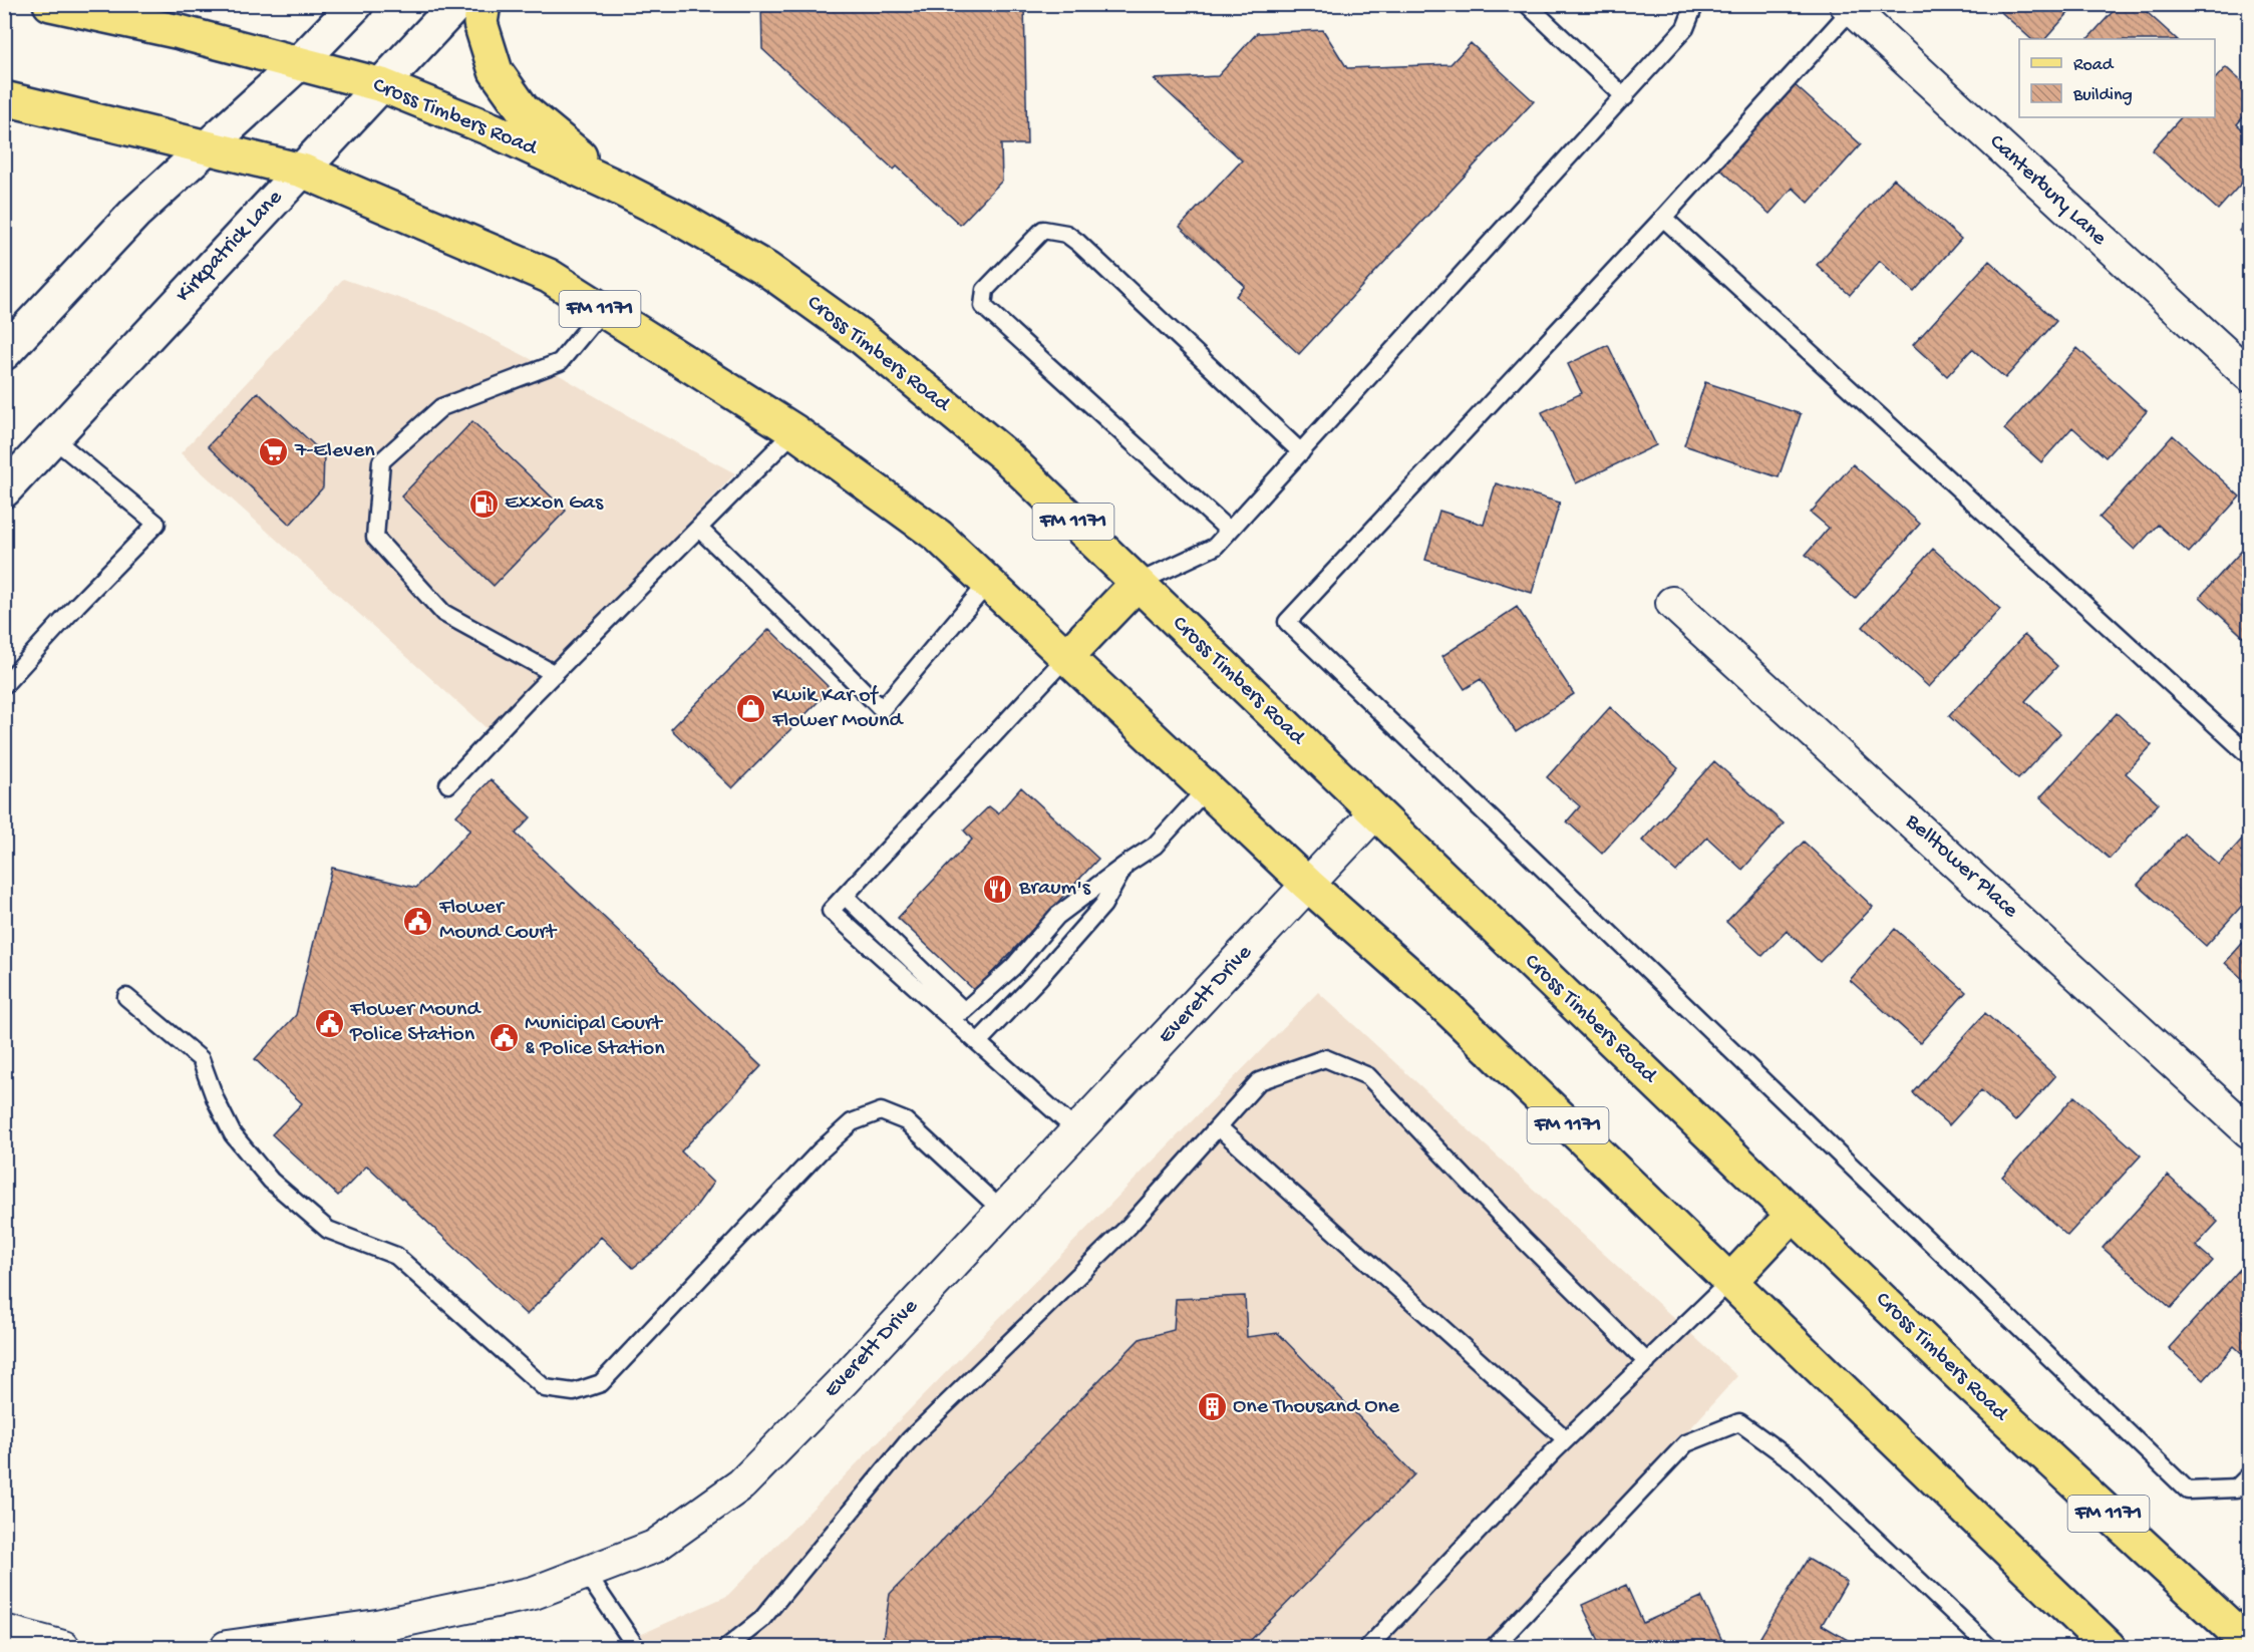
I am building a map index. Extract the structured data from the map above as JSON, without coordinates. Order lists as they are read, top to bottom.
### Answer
{
  "streets": {
    "main road": ["Cross Timbers Road", "FM 1171"],
    "street": [
      "Canterbury Lane",
      "Kirkpatrick Lane",
      "Belltower Place",
      "Everett Drive"
    ]
  },
  "crossings": [
    ["Cross Timbers Road", "Kirkpatrick Lane"],
    ["Cross Timbers Road", "Everett Drive"],
    ["Kirkpatrick Lane", "FM 1171"],
    ["FM 1171", "Everett Drive"]
  ],
  "places": {
    "supermarket": ["7-Eleven"],
    "fuel station": ["Exxon Gas"],
    "shop": ["Kwik Kar of Flower Mound"],
    "restaurant": ["Braum's"],
    "public building": ["Flower Mound Court", "Flower Mound Police Station", "Municipal Court & Police Station"],
    "building": ["One Thousand One"]
  },
  "legend": ["Road", "Building"]
}
